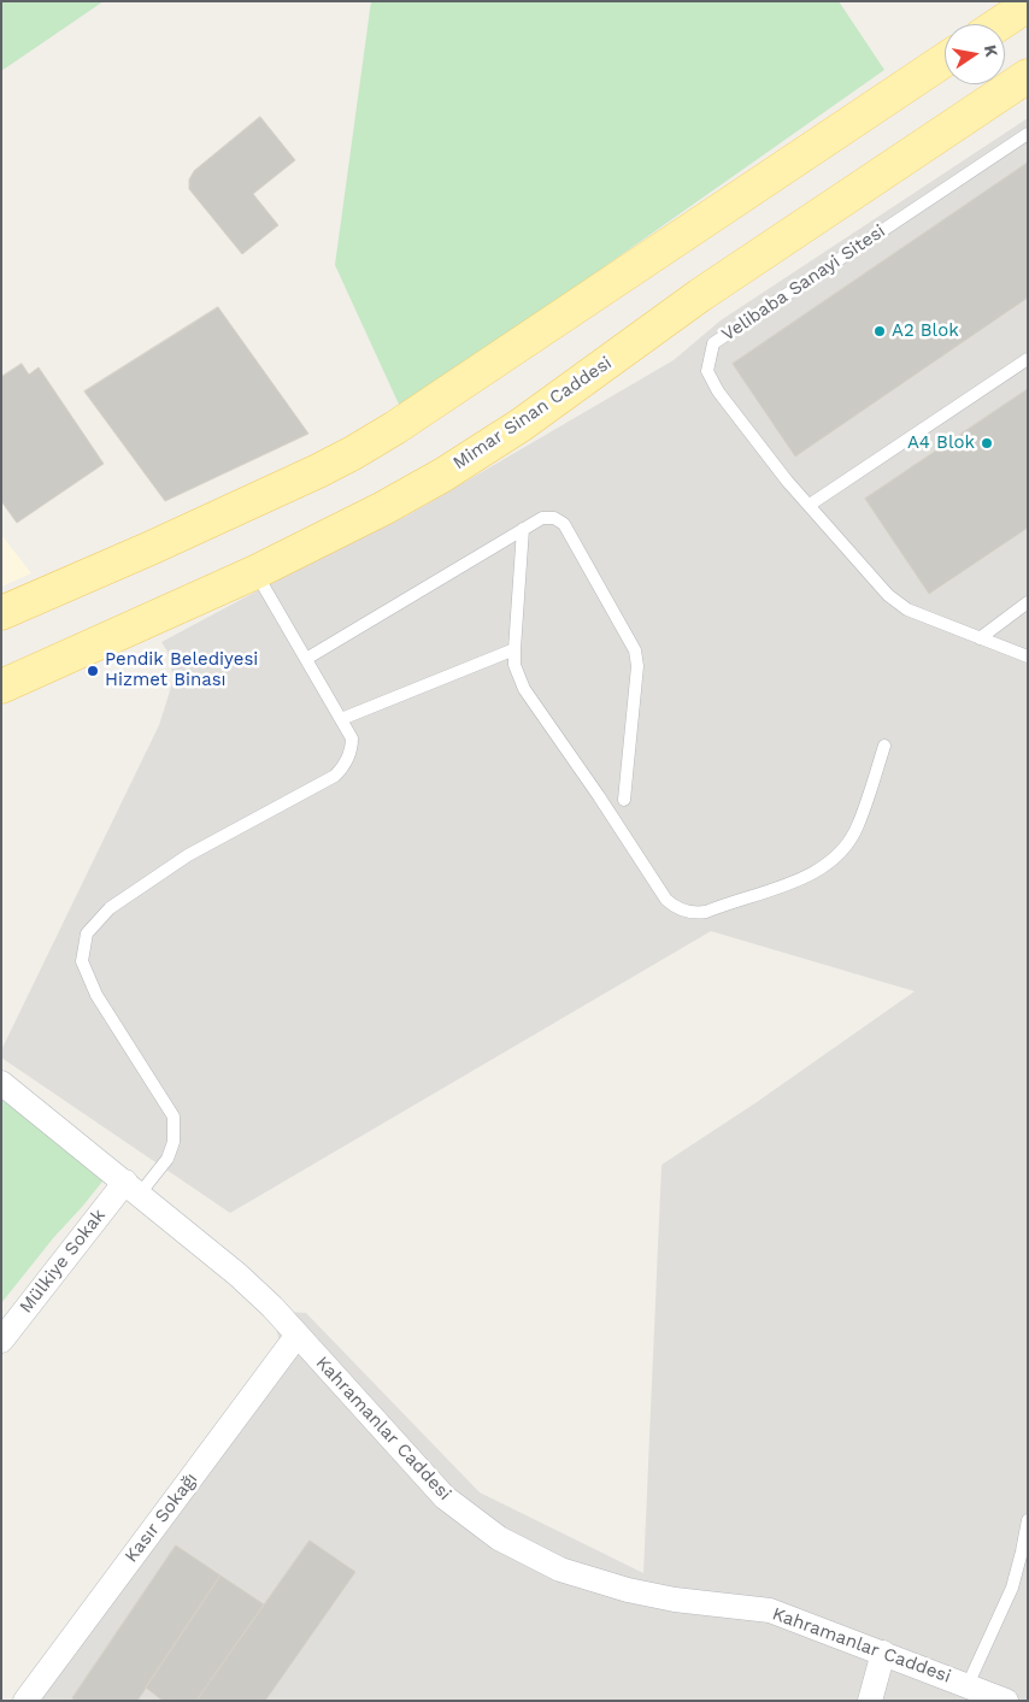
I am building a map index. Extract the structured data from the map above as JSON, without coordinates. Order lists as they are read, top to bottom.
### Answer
{
  "streets": {
    "main road": ["Mimar Sinan Caddesi"],
    "street": ["Mülkiye Sokak", "Kahramanlar Caddesi", "Kasır Sokağı"],
    "lane": ["Velibaba Sanayi Sitesi"]
  },
  "crossings": [
    ["Mülkiye Sokak", "Kahramanlar Caddesi"],
    ["Kahramanlar Caddesi", "Kasır Sokağı"]
  ],
  "places": ["A2 Blok", "A4 Blok", "Pendik Belediyesi Hizmet Binası"],
  "north": "right"
}
